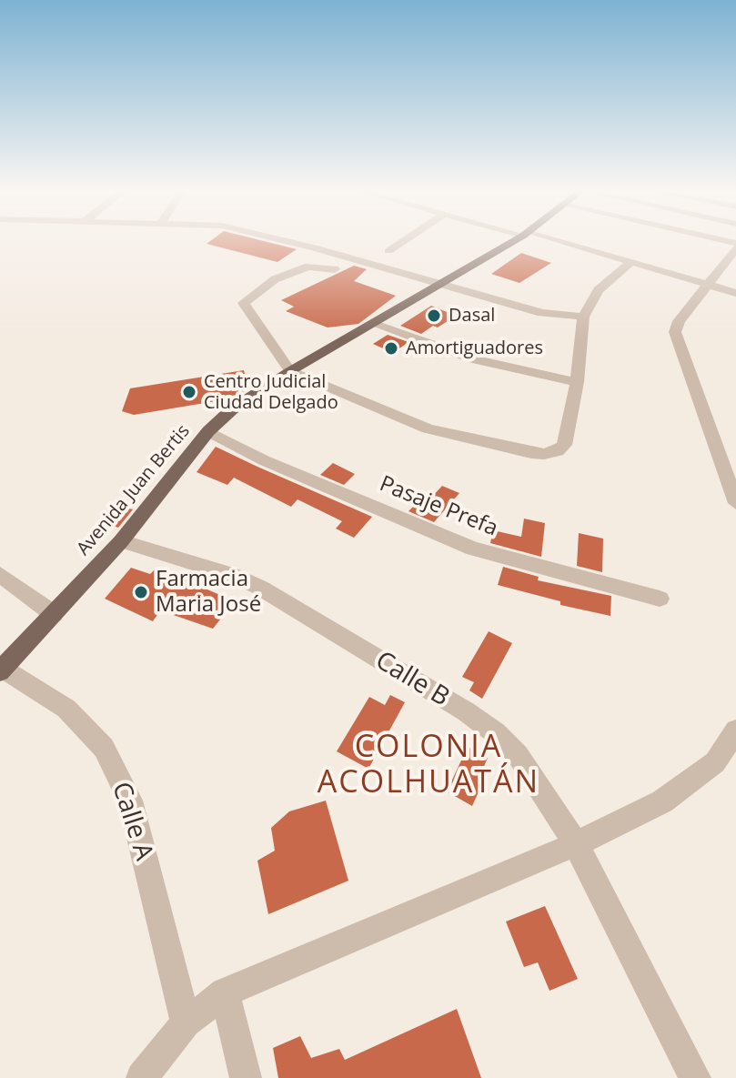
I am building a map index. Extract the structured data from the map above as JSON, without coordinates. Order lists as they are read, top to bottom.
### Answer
{
  "streets": {
    "main road": ["Avenida Juan Bertis"],
    "street": ["Pasaje Prefa", "Calle B", "Calle A"]
  },
  "crossings": [
    ["Avenida Juan Bertis", "Pasaje Prefa"],
    ["Avenida Juan Bertis", "Calle B"],
    ["Avenida Juan Bertis", "Calle A"]
  ],
  "districts": ["COLONIA ACOLHUATÁN"],
  "places": [
    "Dasal",
    "Amortiguadores",
    "Centro Judicial Ciudad Delgado",
    "Farmacia Maria José"
  ]
}
